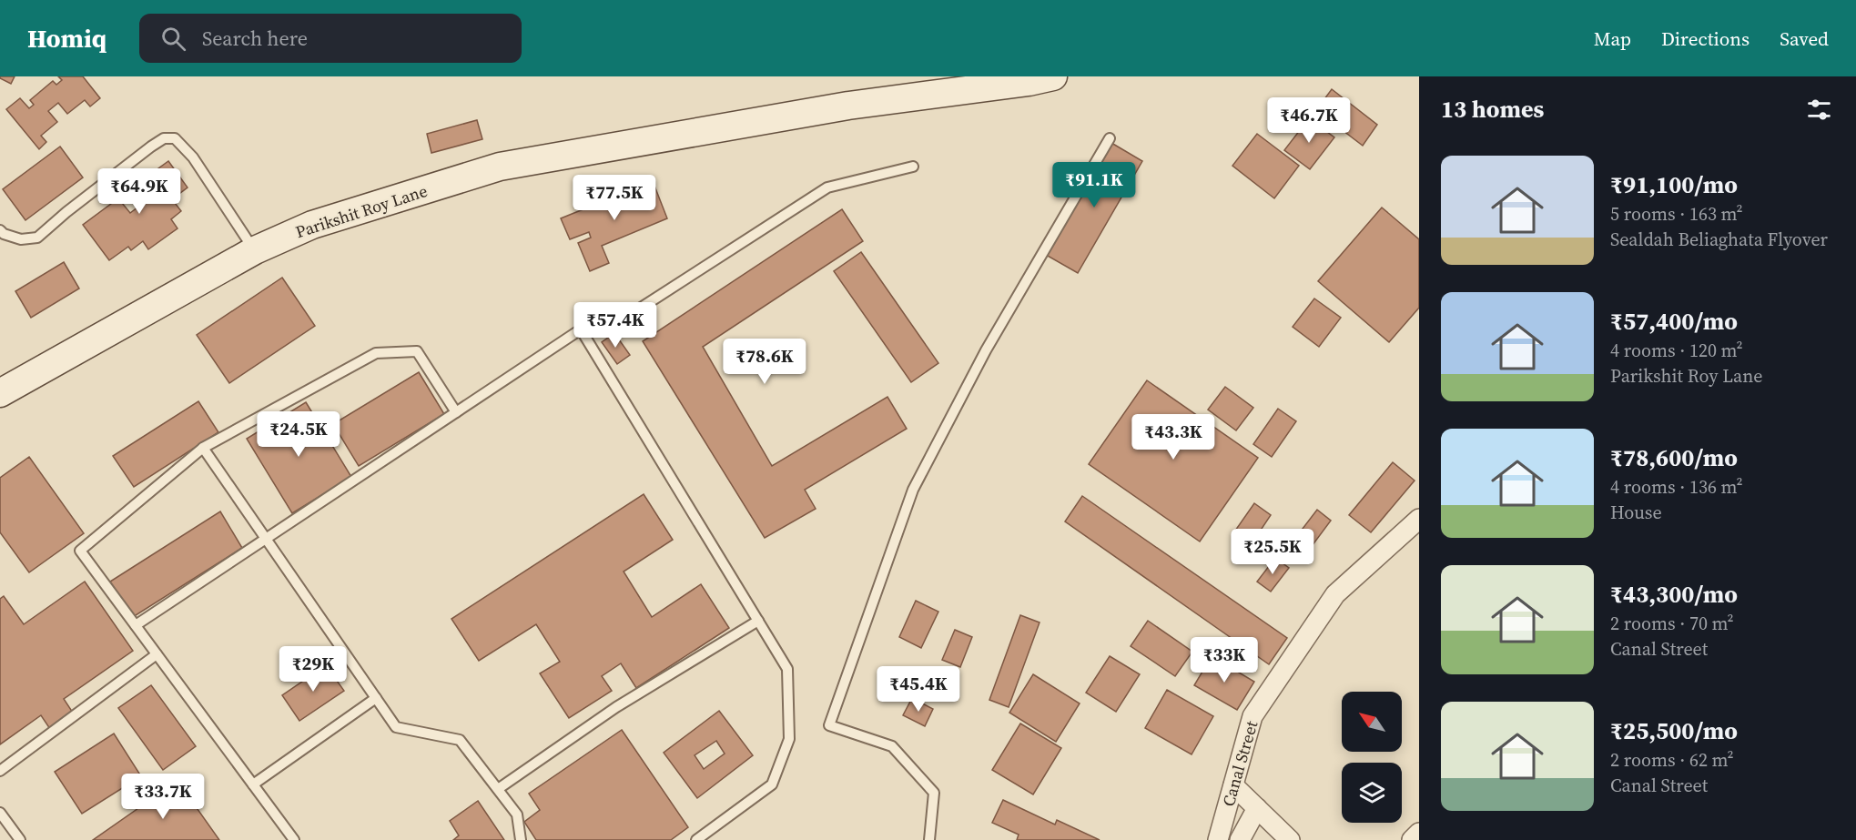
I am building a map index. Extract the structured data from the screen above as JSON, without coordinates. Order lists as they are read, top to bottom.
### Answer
{
  "streets": {
    "main road": ["Parikshit Roy Lane"],
    "street": ["Canal Street"]
  },
  "north": "top left",
  "page": {
    "header": "Homiq",
    "search": "Search here",
    "nav": ["Map", "Directions", "Saved"],
    "heading": "13 homes",
    "price": [
      "₹46.7K",
      "₹91.1K",
      "₹64.9K",
      "₹77.5K",
      "₹57.4K",
      "₹78.6K",
      "₹24.5K",
      "₹43.3K",
      "₹25.5K",
      "₹33K",
      "₹29K",
      "₹45.4K",
      "₹33.7K"
    ],
    "list": [
      {
        "name": "₹91,100/mo",
        "note": "5 rooms · 163 m² · Sealdah Beliaghata Flyover"
      },
      {
        "name": "₹57,400/mo",
        "note": "4 rooms · 120 m² · Parikshit Roy Lane"
      },
      {
        "name": "₹78,600/mo",
        "note": "4 rooms · 136 m² · House"
      },
      {
        "name": "₹43,300/mo",
        "note": "2 rooms · 70 m² · Canal Street"
      },
      {
        "name": "₹25,500/mo",
        "note": "2 rooms · 62 m² · Canal Street"
      }
    ]
  }
}
